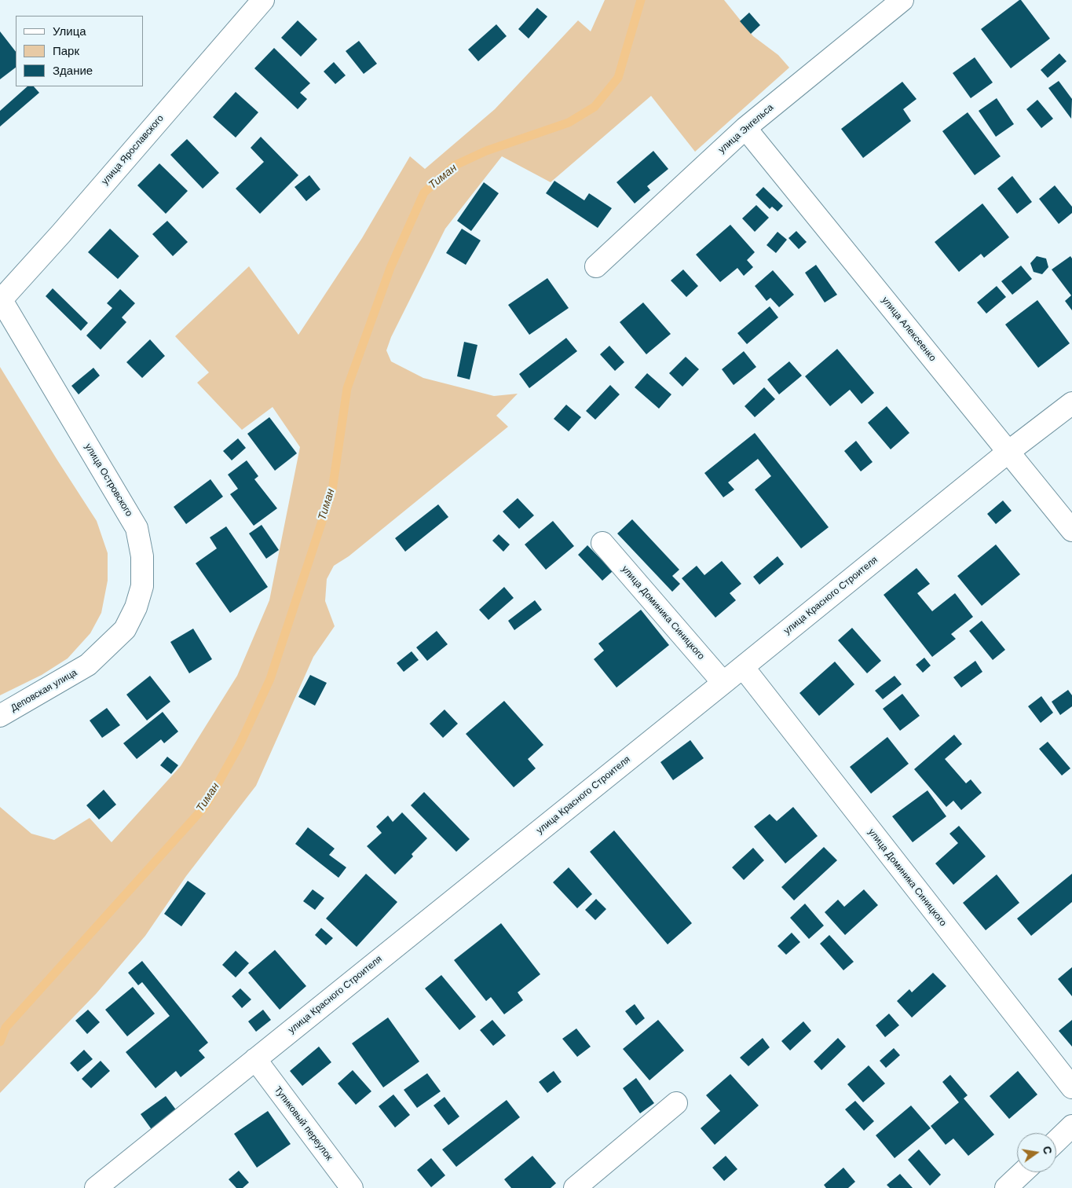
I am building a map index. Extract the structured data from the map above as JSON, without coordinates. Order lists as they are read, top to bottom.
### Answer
{
  "streets": {
    "street": [
      "улица Энгельса",
      "улица Ярославского",
      "улица Алексеенко",
      "улица Островского",
      "улица Красного Строителя",
      "улица Доминика Синицкого",
      "Деповская улица",
      "Тупиковый переулок"
    ]
  },
  "crossings": [
    ["улица Энгельса", "улица Алексеенко"],
    ["улица Ярославского", "улица Островского"],
    ["улица Алексеенко", "улица Красного Строителя"],
    ["улица Островского", "Деповская улица"],
    ["улица Красного Строителя", "улица Доминика Синицкого"],
    ["улица Красного Строителя", "Тупиковый переулок"]
  ],
  "water": ["Тиман"],
  "legend": ["Улица", "Парк", "Здание"],
  "north": "right"
}
